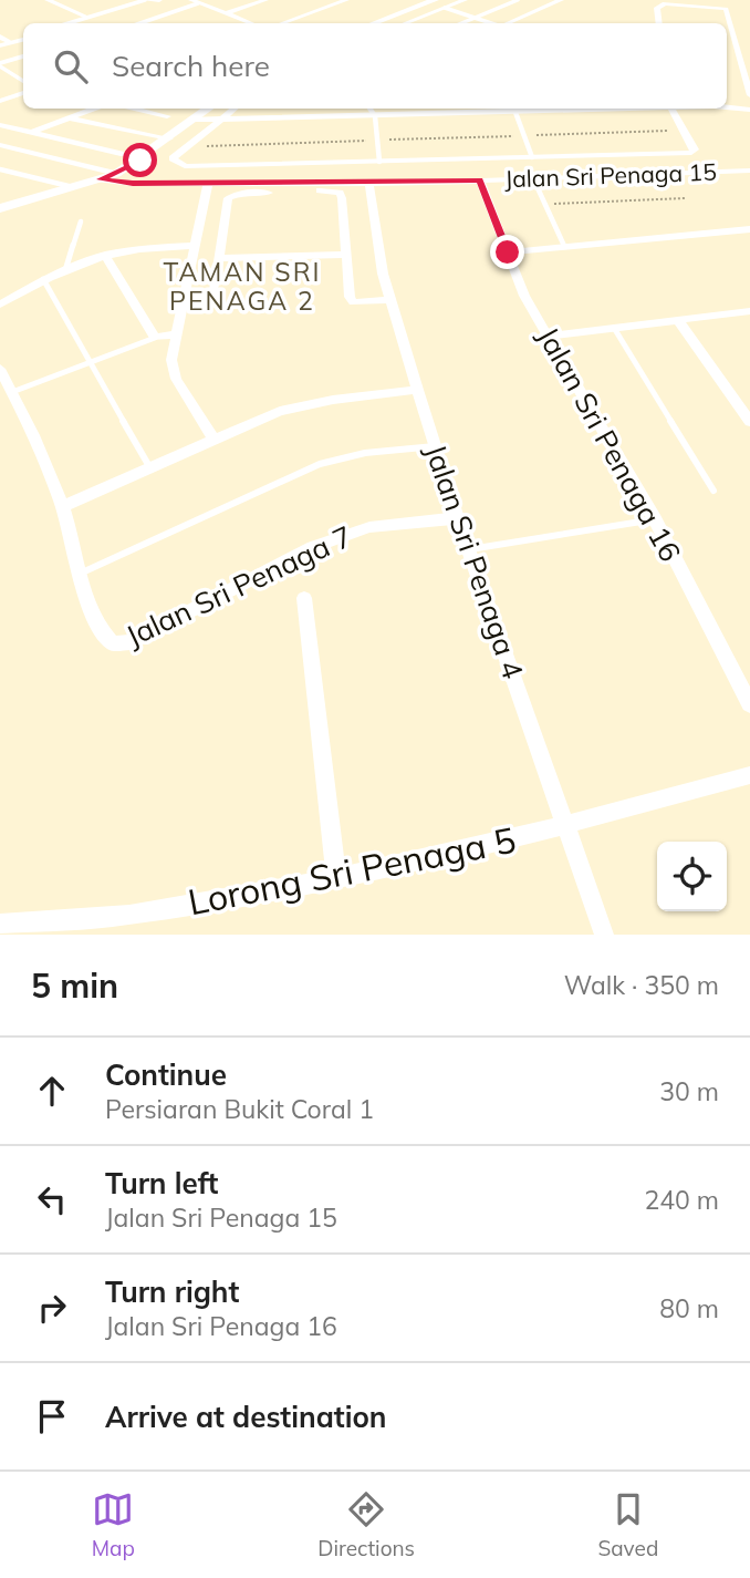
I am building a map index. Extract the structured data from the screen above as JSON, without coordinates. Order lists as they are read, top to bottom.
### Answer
{
  "streets": {
    "street": [
      "Jalan Sri Penaga 15",
      "Jalan Sri Penaga 16",
      "Jalan Sri Penaga 4",
      "Jalan Sri Penaga 7",
      "Lorong Sri Penaga 5"
    ]
  },
  "crossings": [
    ["Jalan Sri Penaga 15", "Jalan Sri Penaga 16"],
    ["Jalan Sri Penaga 15", "Jalan Sri Penaga 4"],
    ["Jalan Sri Penaga 4", "Jalan Sri Penaga 7"],
    ["Jalan Sri Penaga 4", "Lorong Sri Penaga 5"]
  ],
  "districts": ["TAMAN SRI PENAGA 2"],
  "page": {
    "search": "Search here",
    "heading": ["5 min", "Walk · 350 m"],
    "list": [
      ["Continue", "Persiaran Bukit Coral 1", "30 m"],
      ["Turn left", "Jalan Sri Penaga 15", "240 m"],
      ["Turn right", "Jalan Sri Penaga 16", "80 m"],
      "Arrive at destination"
    ],
    "nav": ["Map", "Directions", "Saved"]
  }
}
